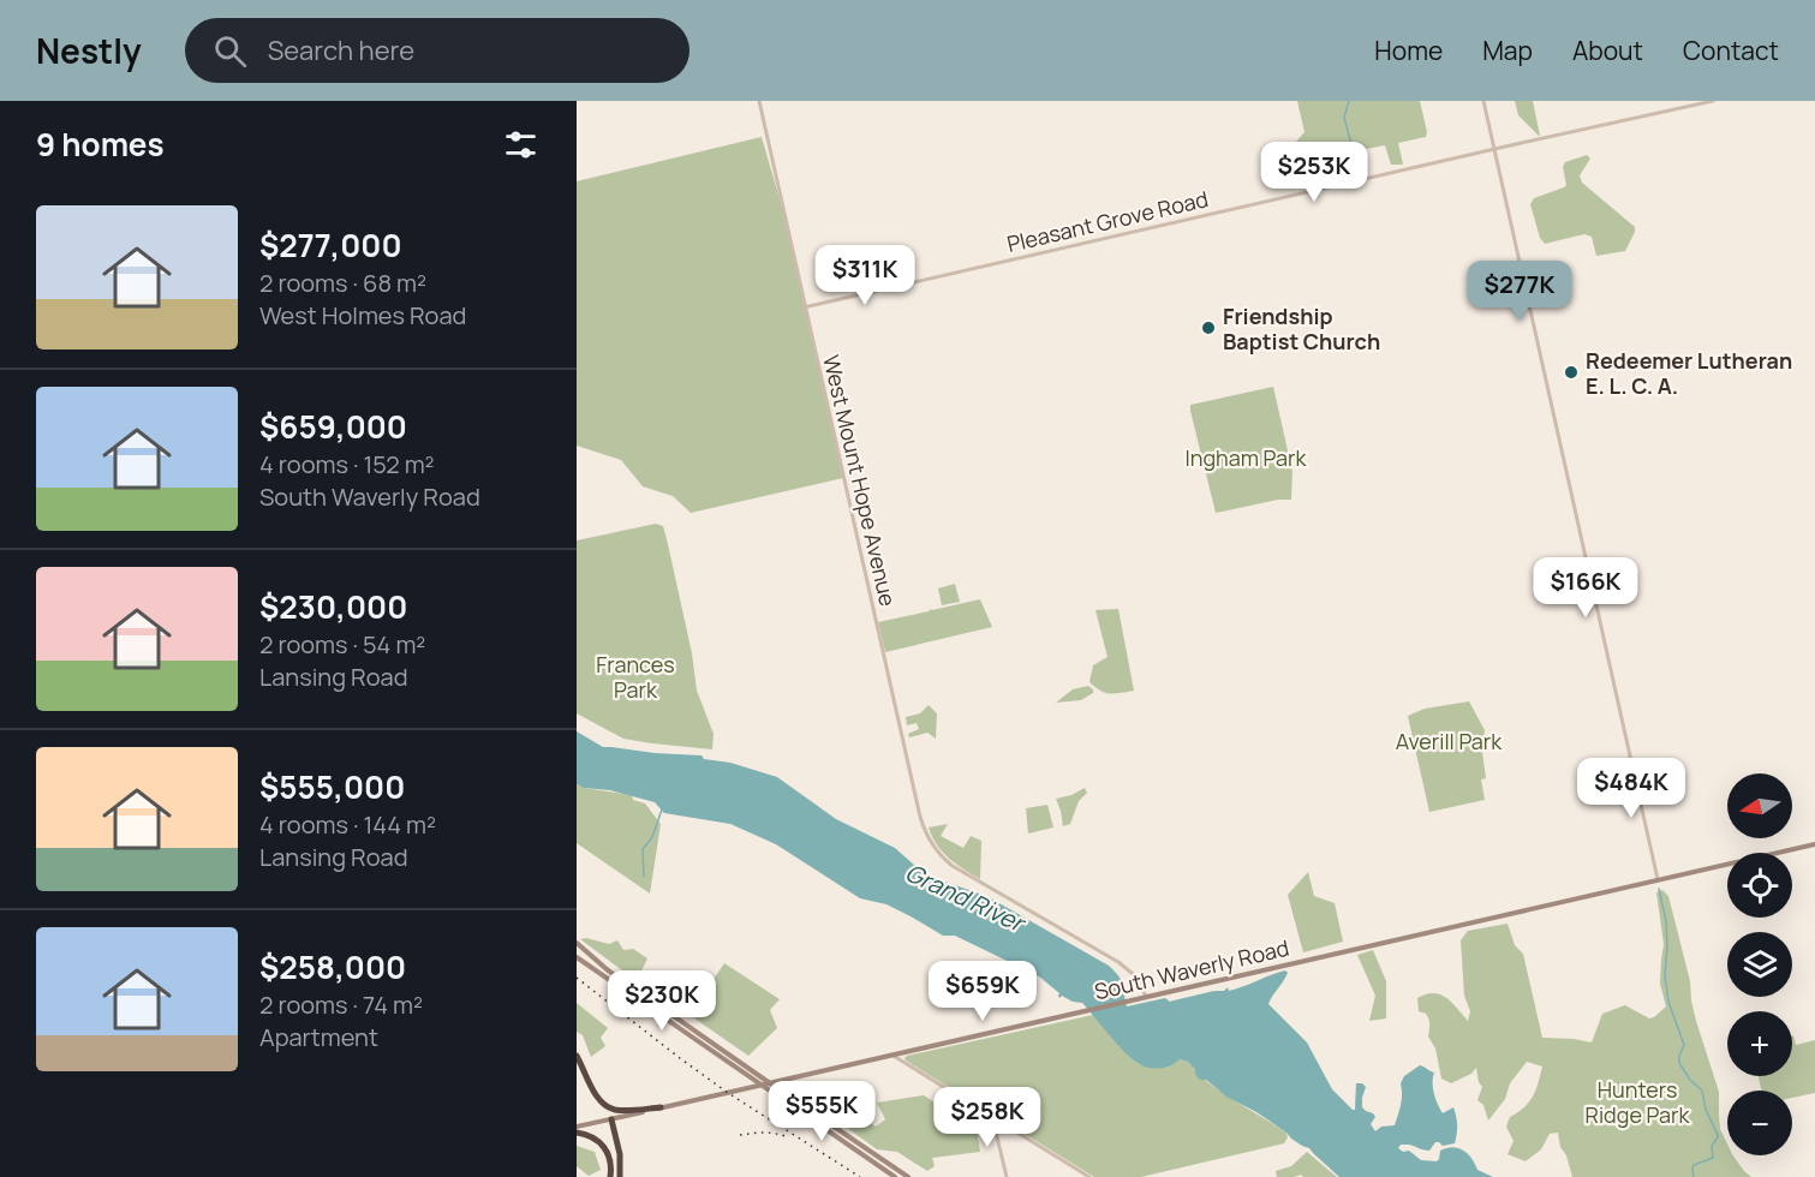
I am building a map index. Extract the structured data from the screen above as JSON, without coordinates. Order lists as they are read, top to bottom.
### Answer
{
  "streets": {
    "main road": ["South Waverly Road"],
    "street": ["Pleasant Grove Road", "West Mount Hope Avenue"]
  },
  "crossings": [
    ["Pleasant Grove Road", "West Mount Hope Avenue"],
    ["West Mount Hope Avenue", "South Waverly Road"]
  ],
  "water": ["Grand River"],
  "parks": [
    "Ingham Park",
    "Frances Park",
    "Averill Park",
    "Hunters Ridge Park"
  ],
  "places": ["Friendship Baptist Church", "Redeemer Lutheran E. L. C. A."],
  "north": "left",
  "page": {
    "header": "Nestly",
    "search": "Search here",
    "nav": [
      "Home",
      "Map",
      "About",
      "Contact"
    ],
    "heading": "9 homes",
    "price": [
      "$253K",
      "$311K",
      "$277K",
      "$166K",
      "$484K",
      "$659K",
      "$230K",
      "$555K",
      "$258K"
    ],
    "list": [
      {
        "name": "$277,000",
        "note": "2 rooms · 68 m² · West Holmes Road"
      },
      {
        "name": "$659,000",
        "note": "4 rooms · 152 m² · South Waverly Road"
      },
      {
        "name": "$230,000",
        "note": "2 rooms · 54 m² · Lansing Road"
      },
      {
        "name": "$555,000",
        "note": "4 rooms · 144 m² · Lansing Road"
      },
      {
        "name": "$258,000",
        "note": "2 rooms · 74 m² · Apartment"
      }
    ],
    "map_buttons": ["+", "−"]
  }
}
